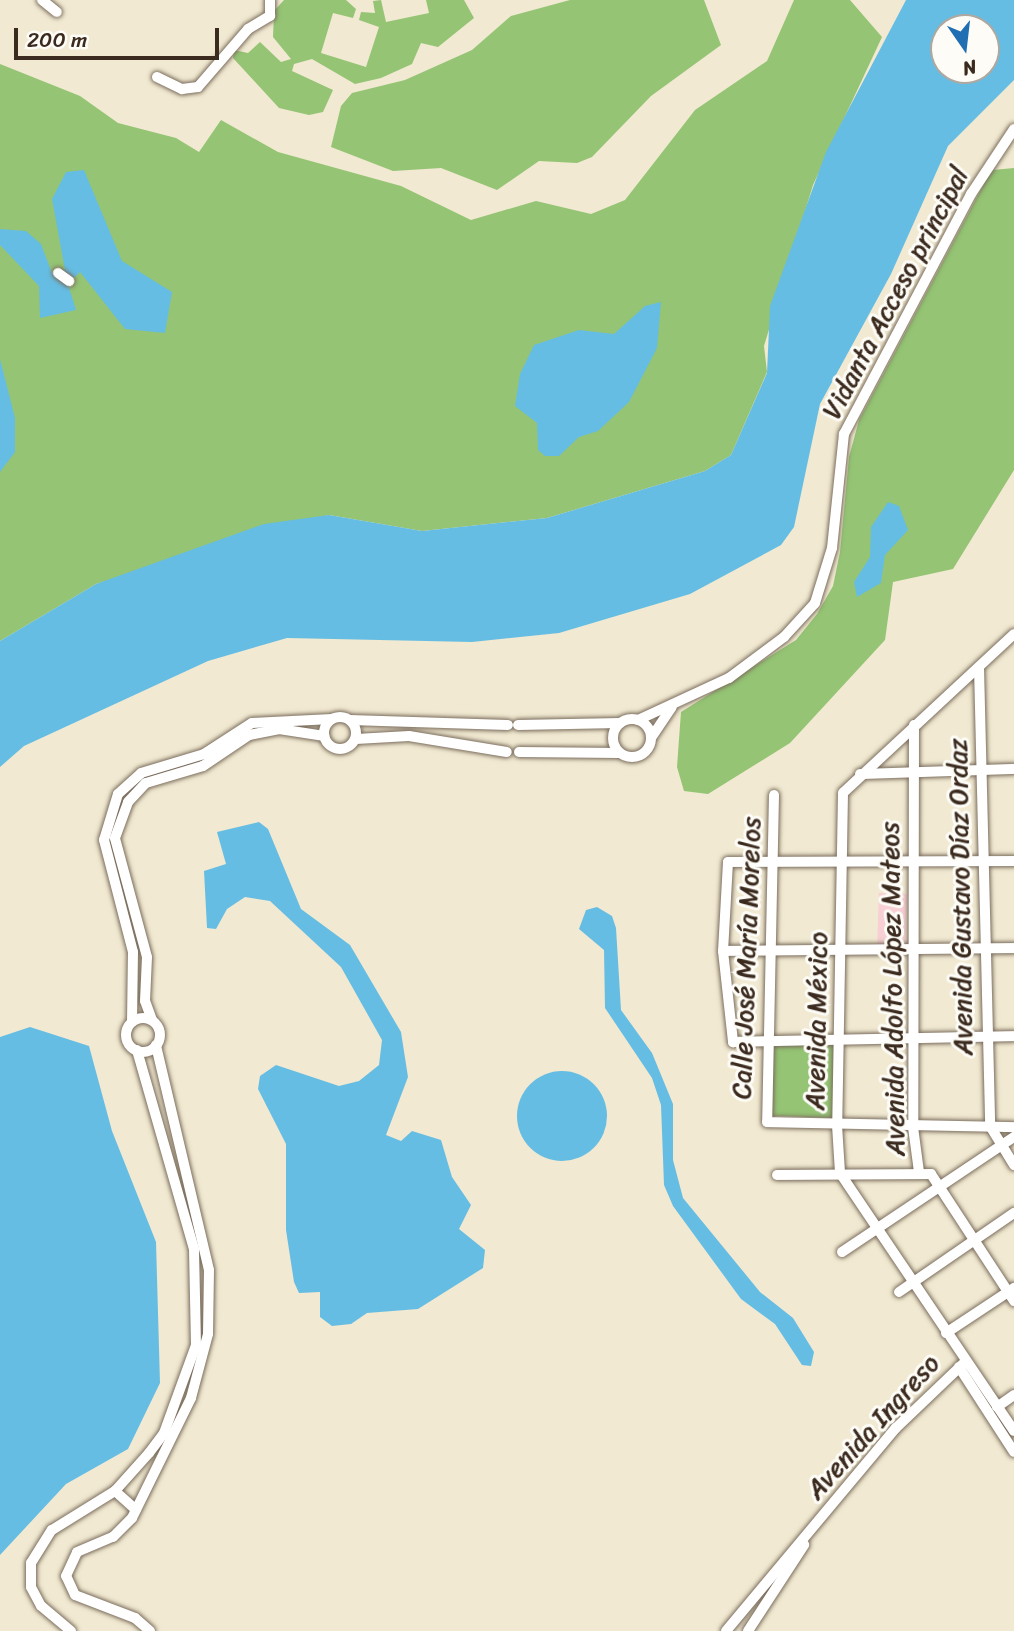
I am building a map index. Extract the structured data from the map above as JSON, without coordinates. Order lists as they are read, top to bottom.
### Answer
{
  "streets": {
    "street": [
      "Vidanta Acceso principal",
      "Avenida Gustavo Díaz Ordaz",
      "Calle José María Morelos",
      "Avenida Adolfo López Mateos",
      "Avenida México",
      "Avenida Ingreso"
    ]
  },
  "crossings": [
    ["Avenida Gustavo Díaz Ordaz", "Avenida México"],
    ["Calle José María Morelos", "Avenida México"],
    ["Avenida Adolfo López Mateos", "Avenida México"],
    ["Avenida México", "Avenida Ingreso"]
  ],
  "scale_bar": "200 m",
  "north": "bottom"
}
